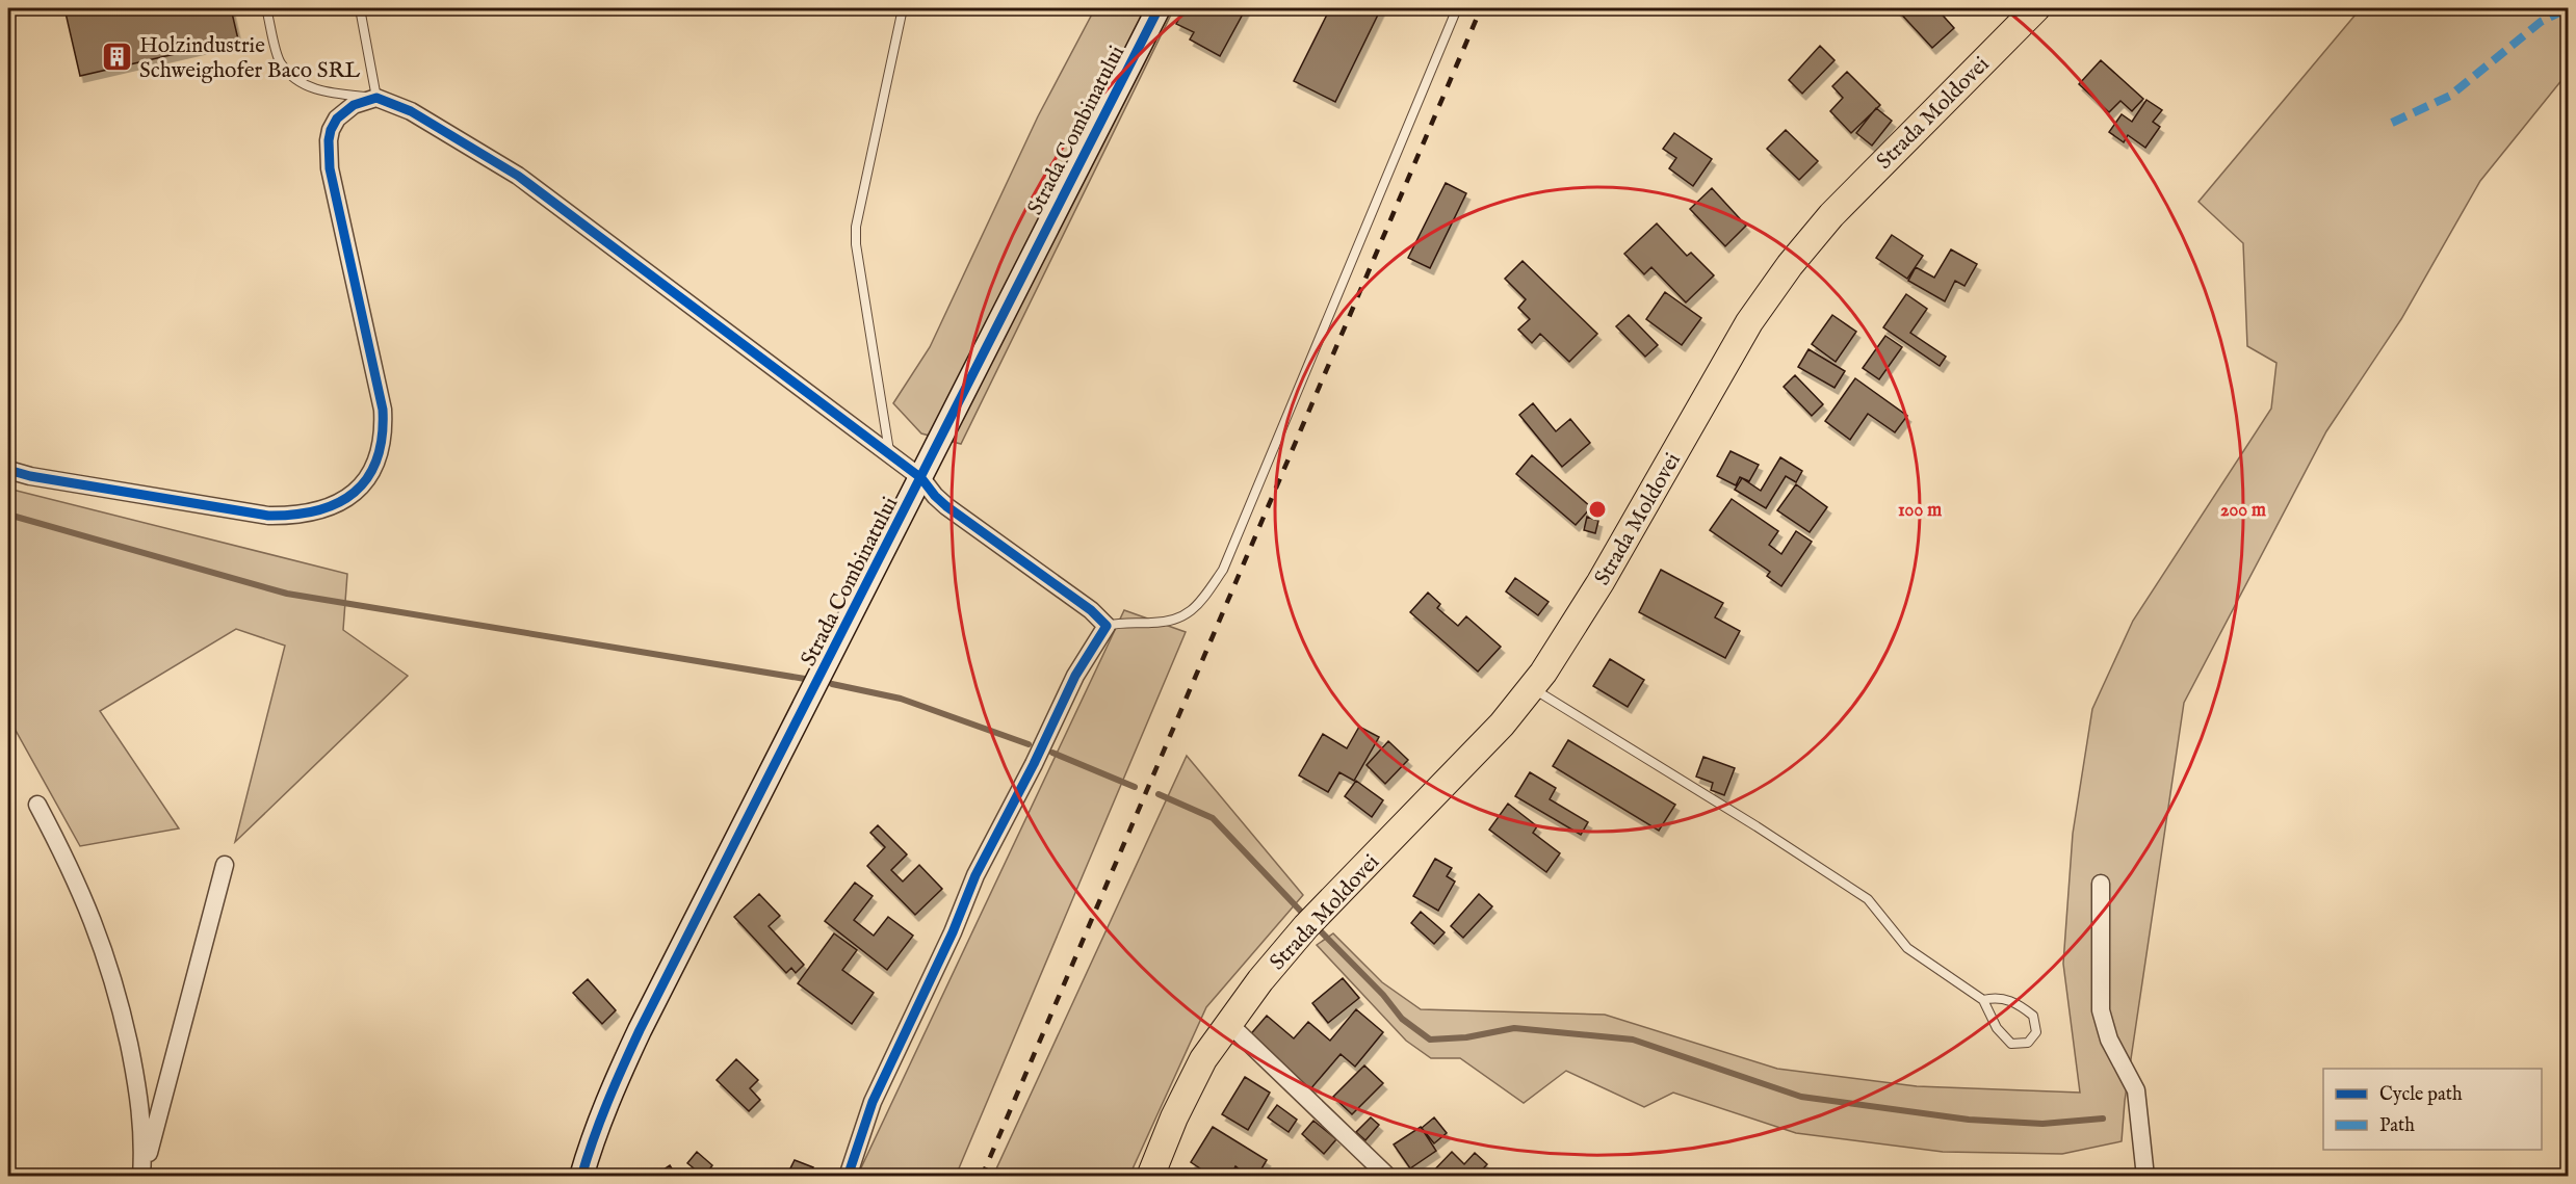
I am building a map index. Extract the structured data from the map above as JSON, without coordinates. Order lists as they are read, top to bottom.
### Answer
{
  "streets": {
    "main road": ["Strada Moldovei"],
    "street": ["Strada Combinatului"]
  },
  "places": {
    "building": ["Holzindustrie Schweighofer Baco SRL"]
  },
  "legend": ["Cycle path", "Path"],
  "rings": ["100 m", "200 m"]
}
